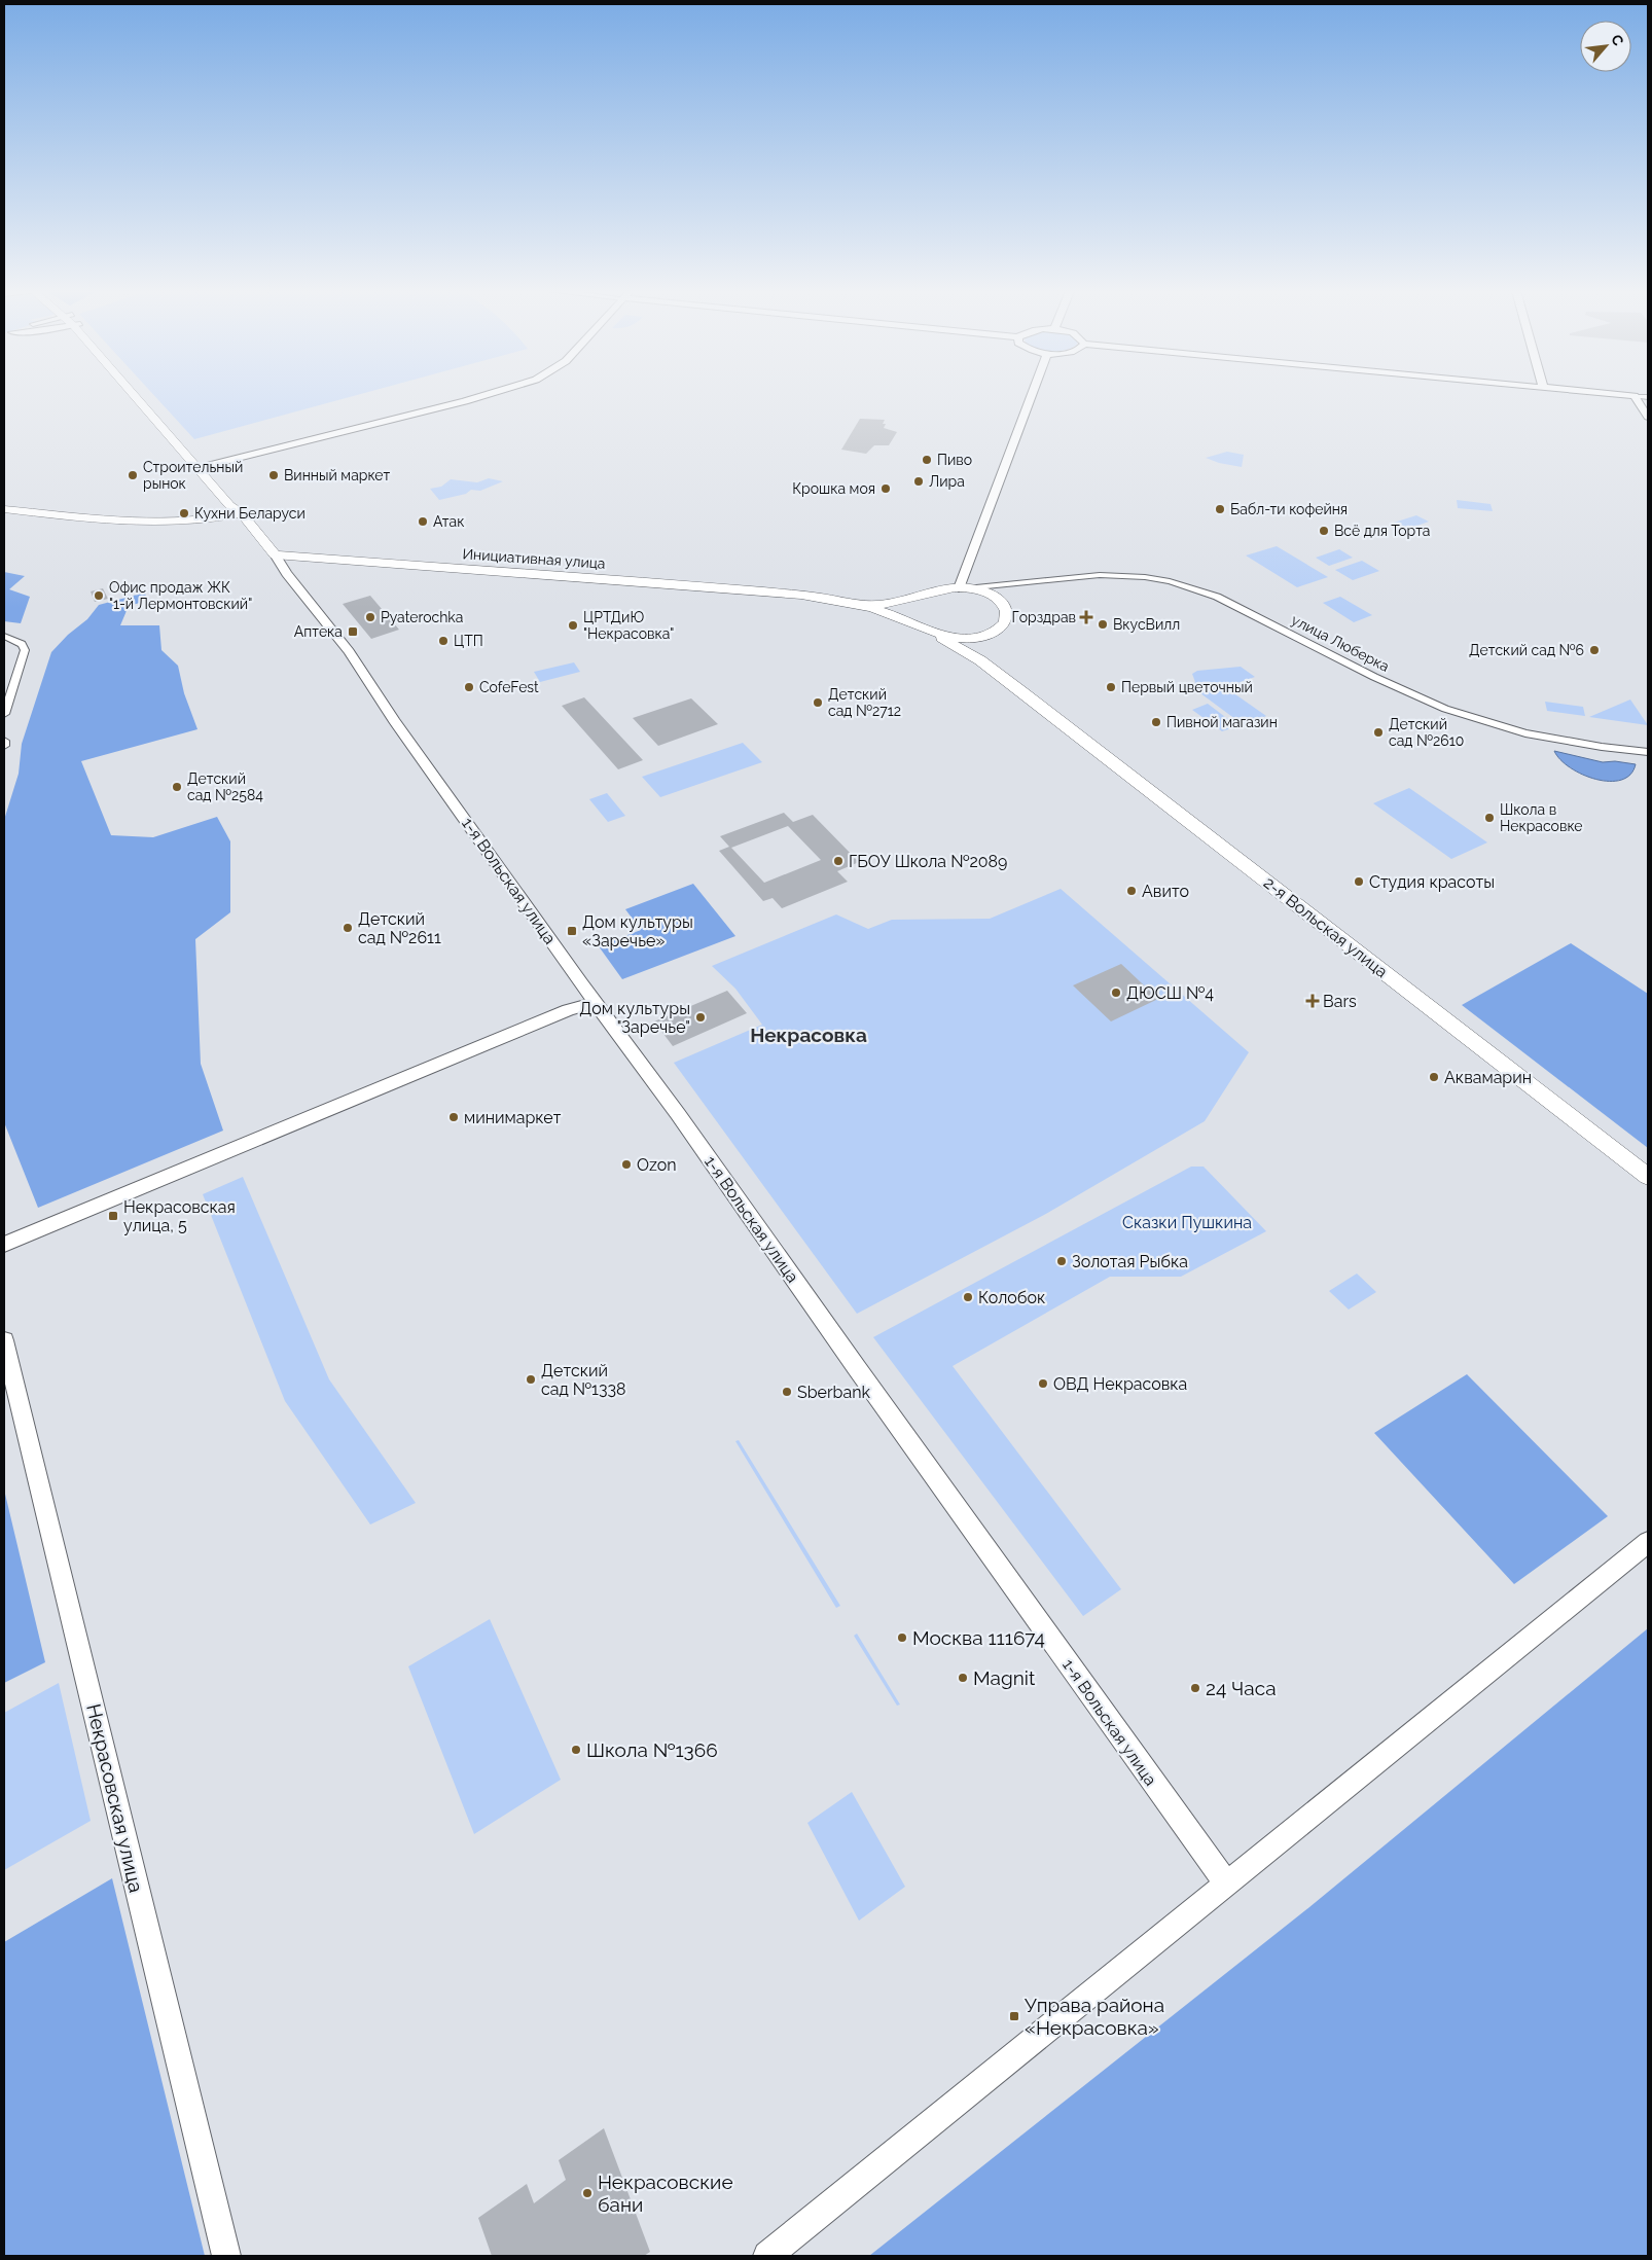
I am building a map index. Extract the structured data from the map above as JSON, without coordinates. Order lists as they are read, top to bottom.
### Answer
{
  "streets": {
    "main road": ["Инициативная улица", "2-я Вольская улица"],
    "street": ["улица Люберка", "1-я Вольская улица", "Некрасовская улица"]
  },
  "crossings": [
    ["Инициативная улица", "улица Люберка"],
    ["Инициативная улица", "1-я Вольская улица"],
    ["Инициативная улица", "2-я Вольская улица"]
  ],
  "districts": ["Некрасовка"],
  "parks": ["Сказки Пушкина"],
  "places": {
    "other": [
      "Пиво",
      "Строительный рынок",
      "Винный маркет",
      "Лира",
      "Крошка моя",
      "Бабл-ти кофейня",
      "Кухни Беларуси",
      "Атак",
      "Всё для Торта",
      "Офис продаж ЖК \"1-й Лермонтовский\"",
      "Pyaterochka",
      "ВкусВилл",
      "ЦРТДиЮ \"Некрасовка\"",
      "ЦТП",
      "Детский сад №6",
      "CofeFest",
      "Первый цветочный",
      "Детский сад №2712",
      "Пивной магазин",
      "Детский сад №2610",
      "Детский сад №2584",
      "Школа в Некрасовке",
      "ГБОУ Школа №2089",
      "Студия красоты",
      "Авито",
      "Детский сад №2611",
      "ДЮСШ №4",
      "Дом культуры \"Заречье\"",
      "Аквамарин",
      "минимаркет",
      "Ozon",
      "Золотая Рыбка",
      "Колобок",
      "Детский сад №1338",
      "ОВД Некрасовка",
      "Sberbank",
      "Москва 111674",
      "Magnit",
      "24 Часа",
      "Школа №1366",
      "Некрасовские бани"
    ],
    "health": ["Горздрав", "Bars"],
    "transit": [
      "Аптека",
      "Дом культуры «Заречье»",
      "Некрасовская улица, 5",
      "Управа района «Некрасовка»"
    ]
  },
  "north": "top right"
}
